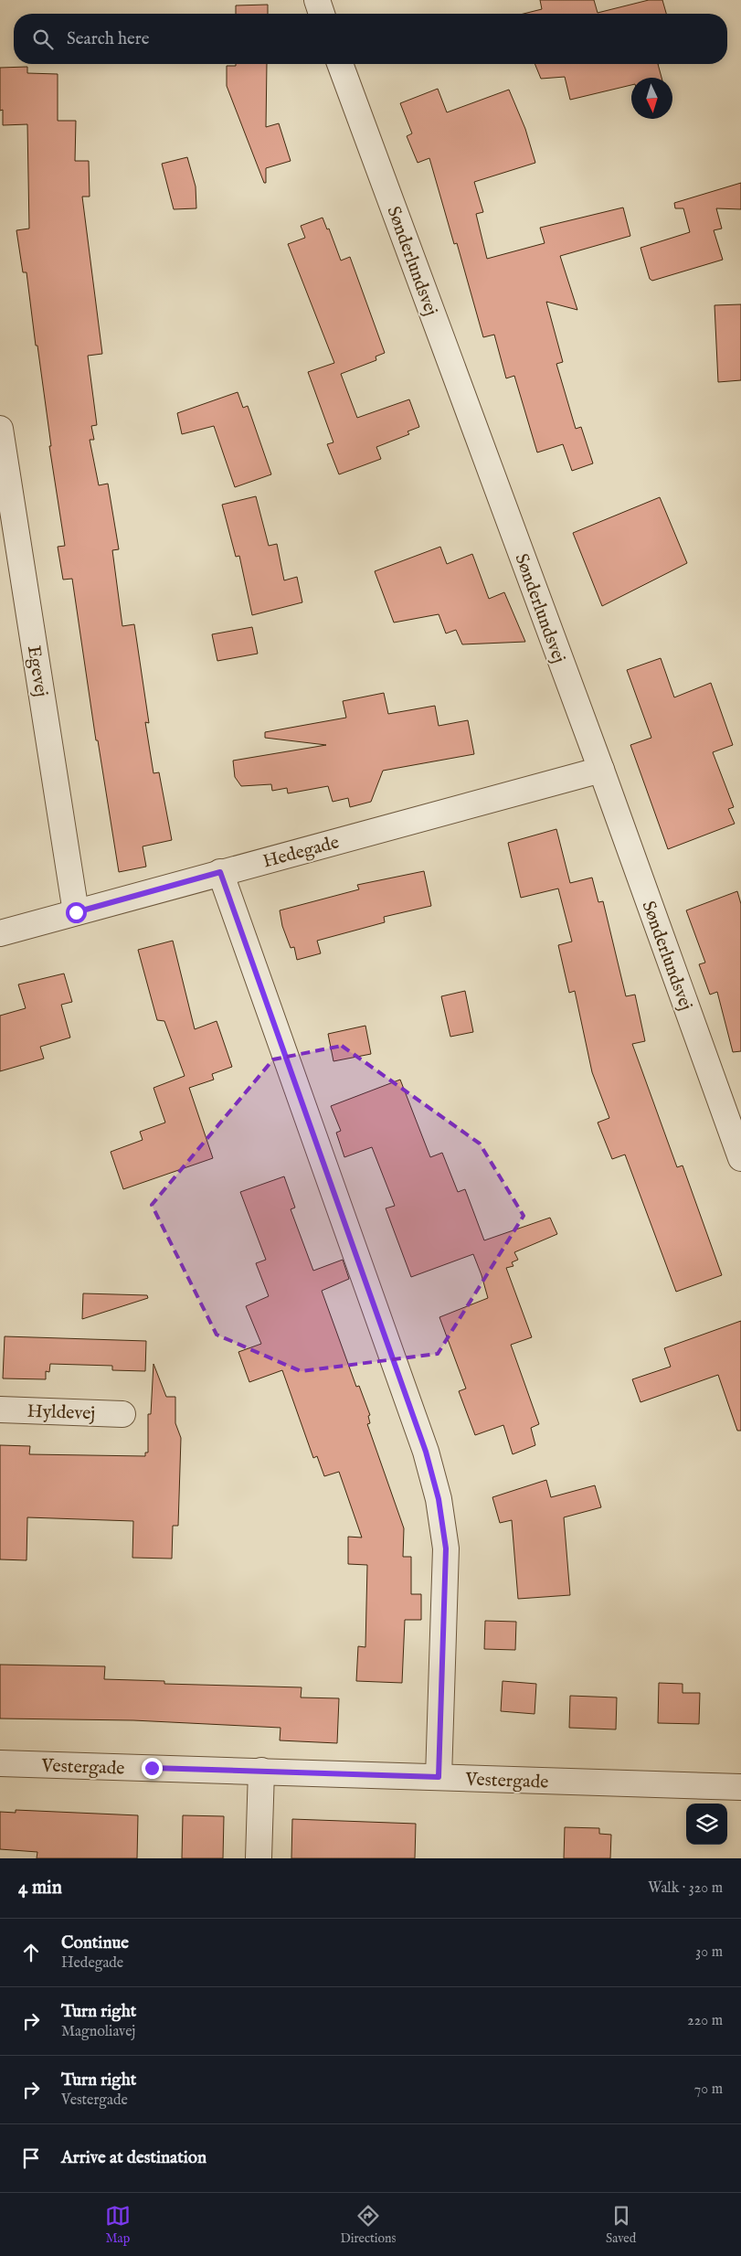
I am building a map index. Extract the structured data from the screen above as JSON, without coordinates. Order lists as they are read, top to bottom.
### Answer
{
  "streets": {
    "street": [
      "Sønderlundsvej",
      "Egevej",
      "Hedegade",
      "Hyldevej",
      "Vestergade"
    ]
  },
  "crossings": [
    ["Sønderlundsvej", "Hedegade"],
    ["Egevej", "Hedegade"]
  ],
  "north": "bottom",
  "page": {
    "search": "Search here",
    "heading": ["4 min", "Walk · 320 m"],
    "list": [
      ["Continue", "Hedegade", "30 m"],
      ["Turn right", "Magnoliavej", "220 m"],
      ["Turn right", "Vestergade", "70 m"],
      "Arrive at destination"
    ],
    "nav": ["Map", "Directions", "Saved"]
  }
}
